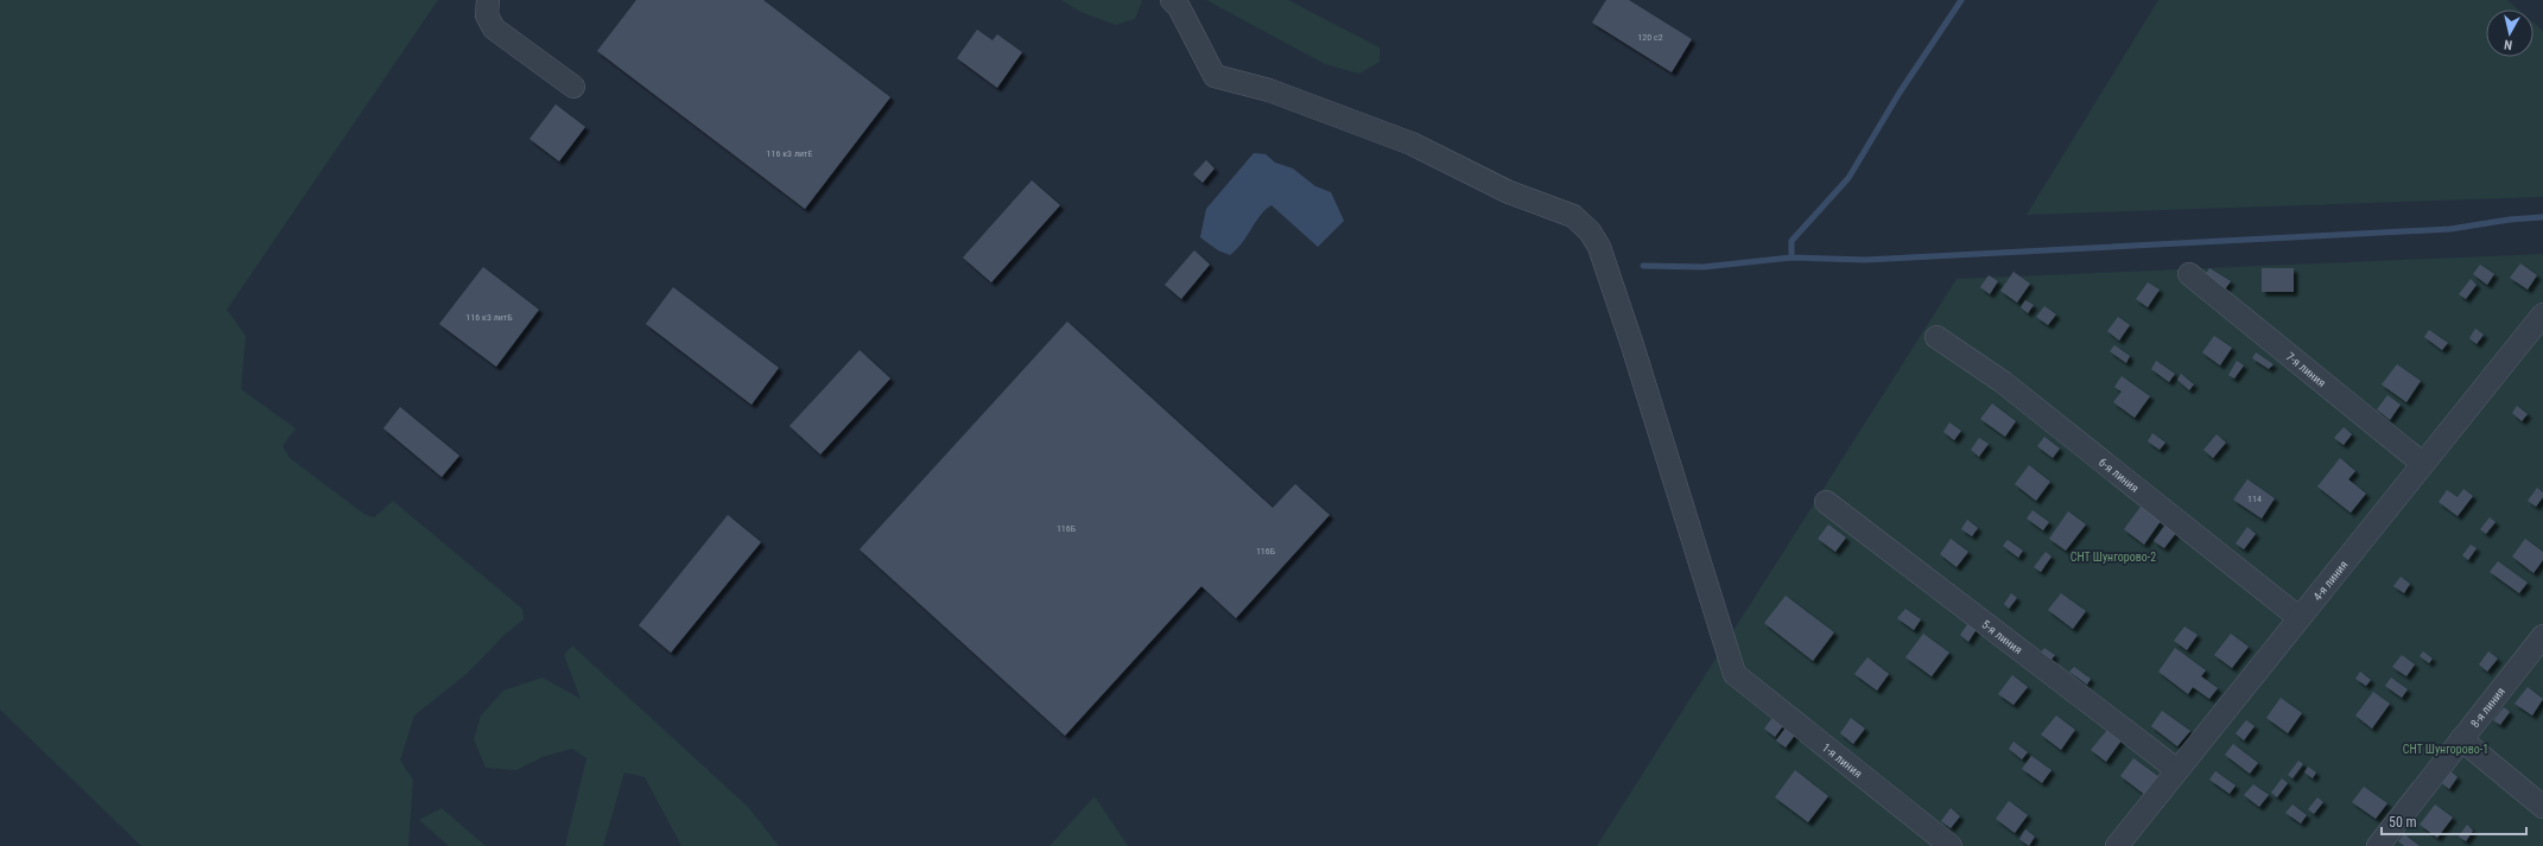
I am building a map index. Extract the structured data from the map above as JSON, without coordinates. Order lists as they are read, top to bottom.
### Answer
{
  "streets": {
    "street": [
      "7-я линия",
      "6-я линия",
      "4-я линия",
      "5-я линия",
      "8-я линия",
      "1-я линия"
    ]
  },
  "crossings": [
    ["7-я линия", "4-я линия"],
    ["6-я линия", "4-я линия"],
    ["4-я линия", "5-я линия"]
  ],
  "parks": ["СНТ Шунгорово-2", "СНТ Шунгорово-1"],
  "house_numbers": [
    "120 с2",
    "116 к3 литЕ",
    "116 к3 литБ",
    "114",
    "116Б",
    "116Б"
  ],
  "scale_bar": "50 m",
  "north": "bottom"
}
